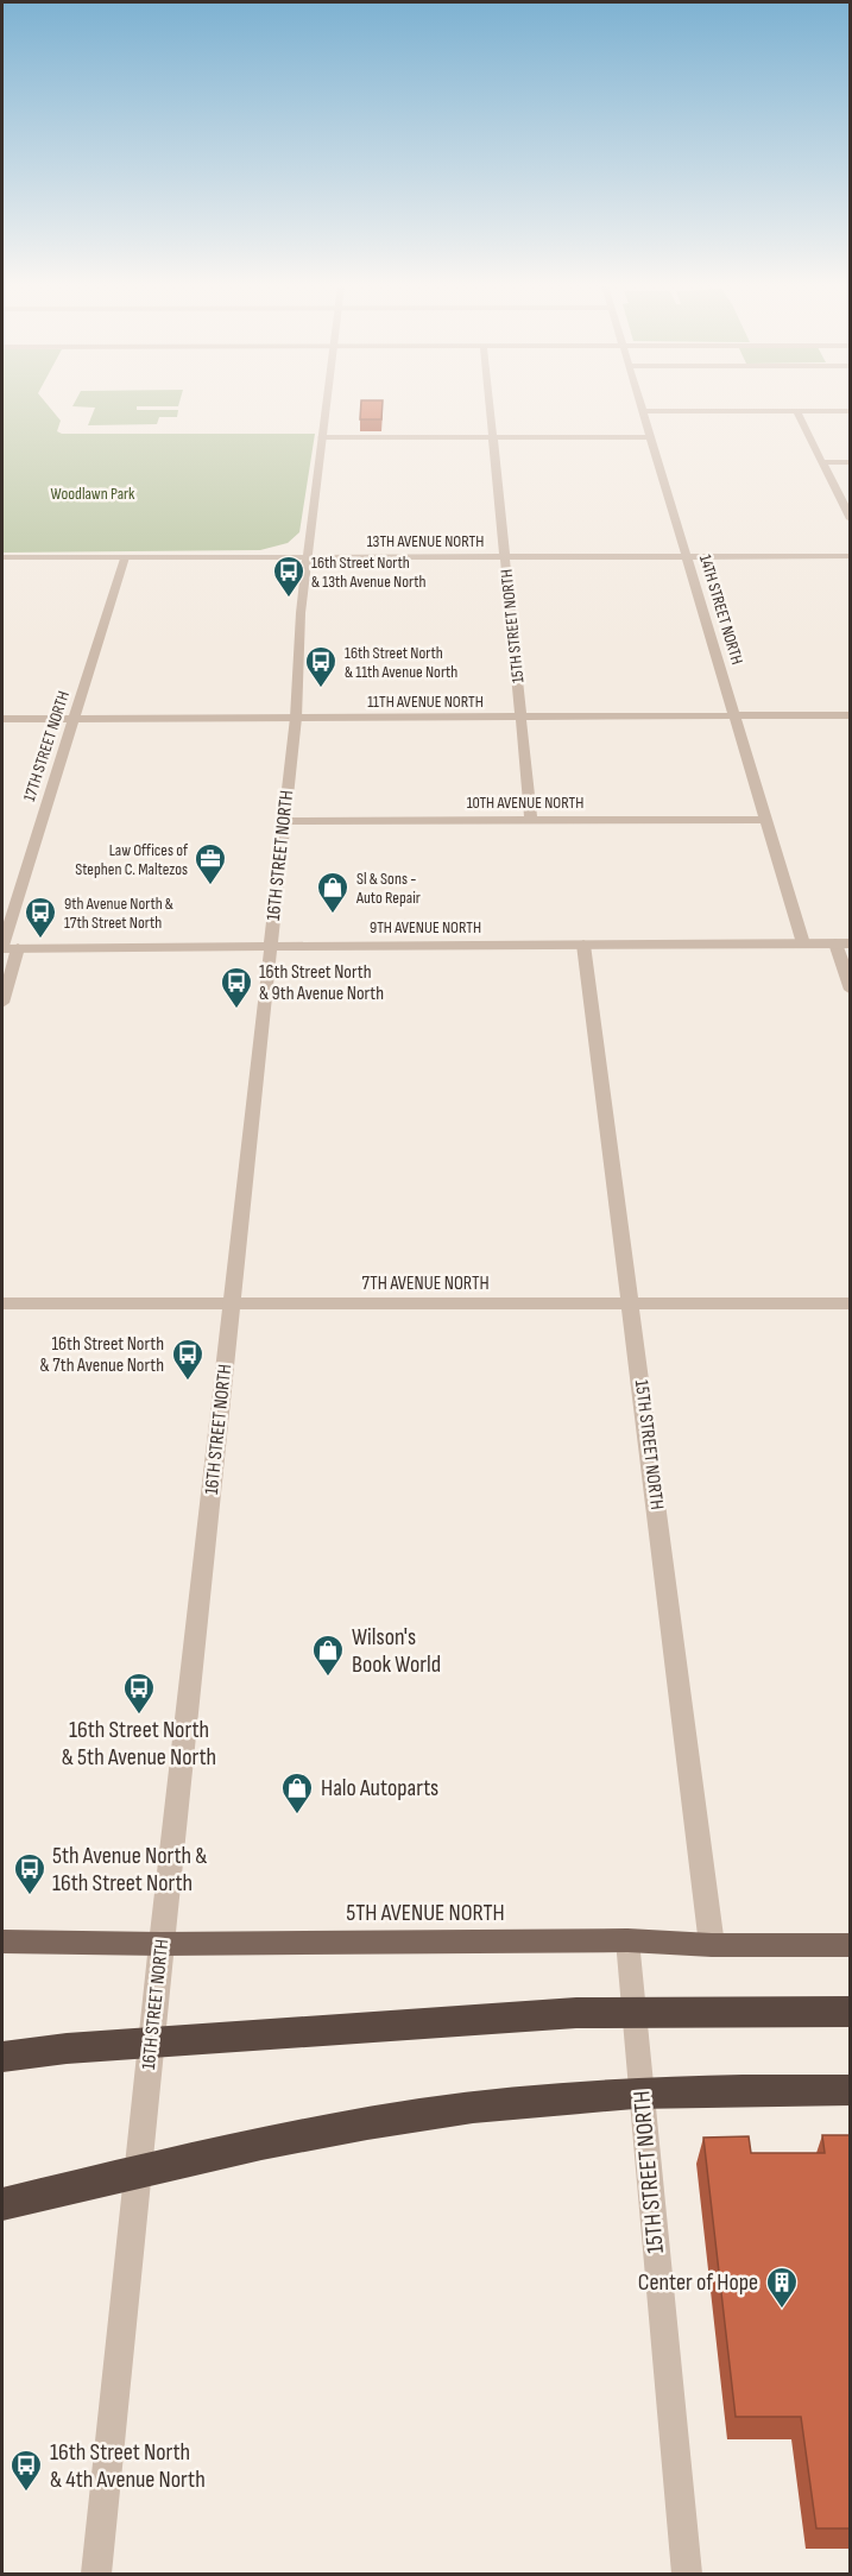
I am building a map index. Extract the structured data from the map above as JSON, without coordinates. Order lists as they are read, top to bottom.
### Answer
{
  "streets": {
    "main road": ["5TH AVENUE NORTH"],
    "street": [
      "13TH AVENUE NORTH",
      "14TH STREET NORTH",
      "15TH STREET NORTH",
      "11TH AVENUE NORTH",
      "17TH STREET NORTH",
      "10TH AVENUE NORTH",
      "16TH STREET NORTH",
      "9TH AVENUE NORTH",
      "7TH AVENUE NORTH"
    ]
  },
  "crossings": [
    ["13TH AVENUE NORTH", "14TH STREET NORTH"],
    ["13TH AVENUE NORTH", "15TH STREET NORTH"],
    ["13TH AVENUE NORTH", "17TH STREET NORTH"],
    ["13TH AVENUE NORTH", "16TH STREET NORTH"],
    ["14TH STREET NORTH", "11TH AVENUE NORTH"],
    ["14TH STREET NORTH", "10TH AVENUE NORTH"],
    ["14TH STREET NORTH", "9TH AVENUE NORTH"],
    ["15TH STREET NORTH", "11TH AVENUE NORTH"],
    ["15TH STREET NORTH", "10TH AVENUE NORTH"],
    ["15TH STREET NORTH", "9TH AVENUE NORTH"],
    ["15TH STREET NORTH", "7TH AVENUE NORTH"],
    ["15TH STREET NORTH", "5TH AVENUE NORTH"],
    ["11TH AVENUE NORTH", "17TH STREET NORTH"],
    ["11TH AVENUE NORTH", "16TH STREET NORTH"],
    ["17TH STREET NORTH", "9TH AVENUE NORTH"],
    ["10TH AVENUE NORTH", "16TH STREET NORTH"],
    ["16TH STREET NORTH", "9TH AVENUE NORTH"],
    ["16TH STREET NORTH", "7TH AVENUE NORTH"],
    ["16TH STREET NORTH", "5TH AVENUE NORTH"]
  ],
  "parks": ["Woodlawn Park"],
  "places": {
    "bus stop": [
      "16th Street North & 13th Avenue North",
      "16th Street North & 11th Avenue North",
      "9th Avenue North & 17th Street North",
      "16th Street North & 9th Avenue North",
      "16th Street North & 7th Avenue North",
      "16th Street North & 5th Avenue North",
      "5th Avenue North & 16th Street North",
      "16th Street North & 4th Avenue North"
    ],
    "office": ["Law Offices of Stephen C. Maltezos"],
    "shop": ["Sl & Sons - Auto Repair", "Wilson's Book World", "Halo Autoparts"],
    "building": ["Center of Hope"]
  }
}
